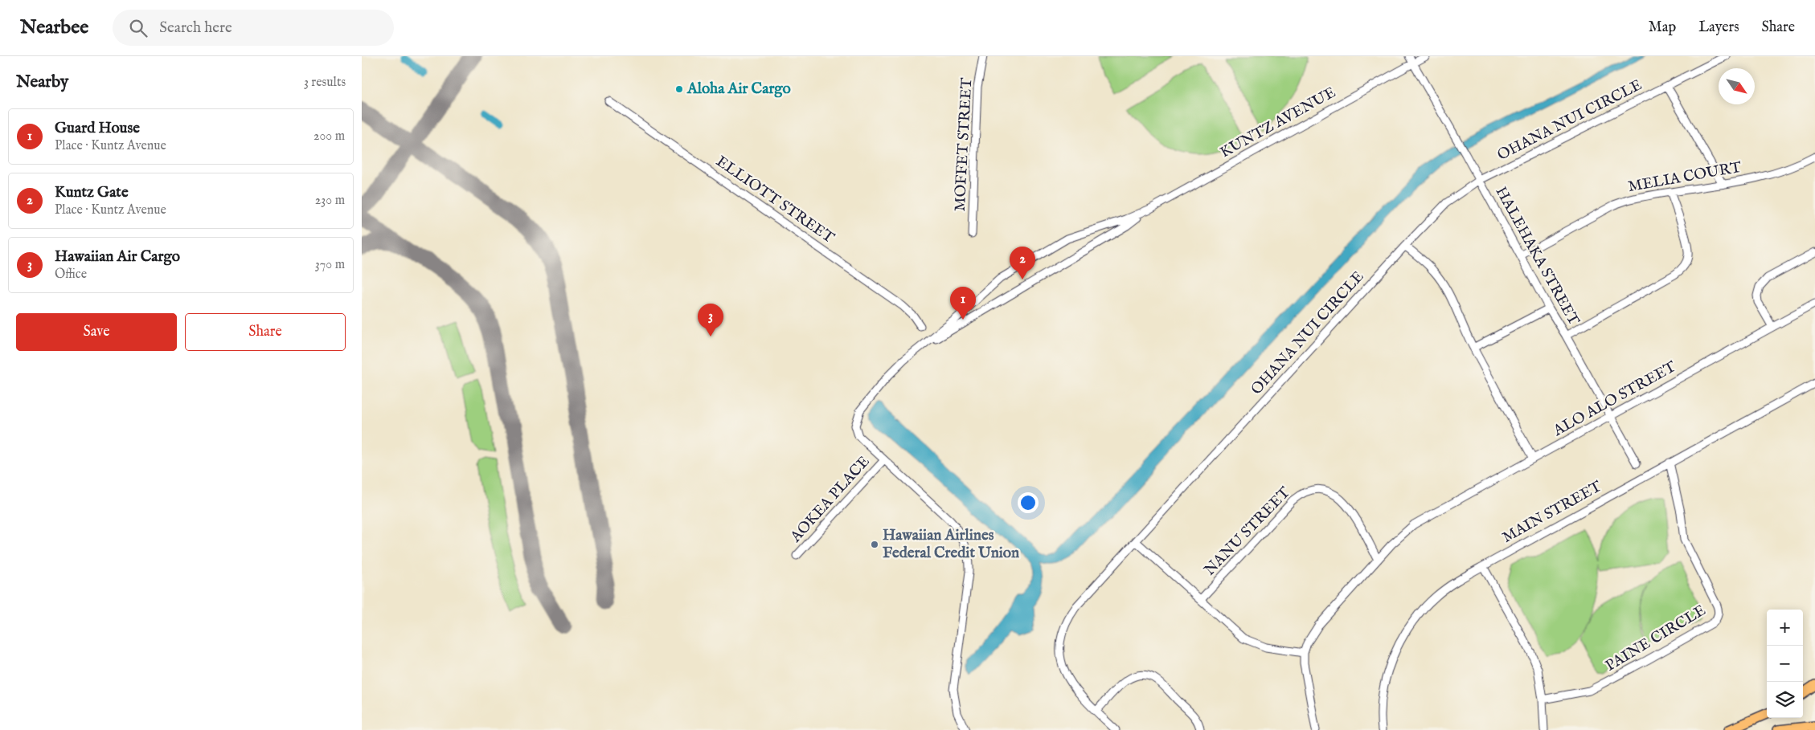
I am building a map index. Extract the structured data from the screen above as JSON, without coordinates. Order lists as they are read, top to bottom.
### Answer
{
  "streets": {
    "street": [
      "OHANA NUI CIRCLE",
      "KUNTZ AVENUE",
      "MOFFET STREET",
      "MELIA COURT",
      "ELLIOTT STREET",
      "HALEHAKA STREET",
      "ALO ALO STREET",
      "AOKEA PLACE",
      "MAIN STREET",
      "NANU STREET",
      "PAINE CIRCLE"
    ]
  },
  "crossings": [
    ["OHANA NUI CIRCLE", "HALEHAKA STREET"],
    ["KUNTZ AVENUE", "HALEHAKA STREET"],
    ["MELIA COURT", "HALEHAKA STREET"],
    ["HALEHAKA STREET", "ALO ALO STREET"],
    ["ALO ALO STREET", "NANU STREET"],
    ["MAIN STREET", "PAINE CIRCLE"]
  ],
  "places": ["Aloha Air Cargo", "Hawaiian Airlines Federal Credit Union"],
  "north": "bottom right",
  "page": {
    "header": "Nearbee",
    "search": "Search here",
    "nav": ["Map", "Layers", "Share"],
    "heading": ["Nearby", "3 results"],
    "list": [
      {
        "mark": "1",
        "name": "Guard House",
        "note": "Place · Kuntz Avenue",
        "value": "200 m"
      },
      {
        "mark": "2",
        "name": "Kuntz Gate",
        "note": "Place · Kuntz Avenue",
        "value": "230 m"
      },
      {
        "mark": "3",
        "name": "Hawaiian Air Cargo",
        "note": "Office",
        "value": "370 m"
      }
    ],
    "pins": ["2", "1", "3"],
    "buttons": ["Save", "Share"],
    "map_buttons": ["+", "−"]
  }
}
